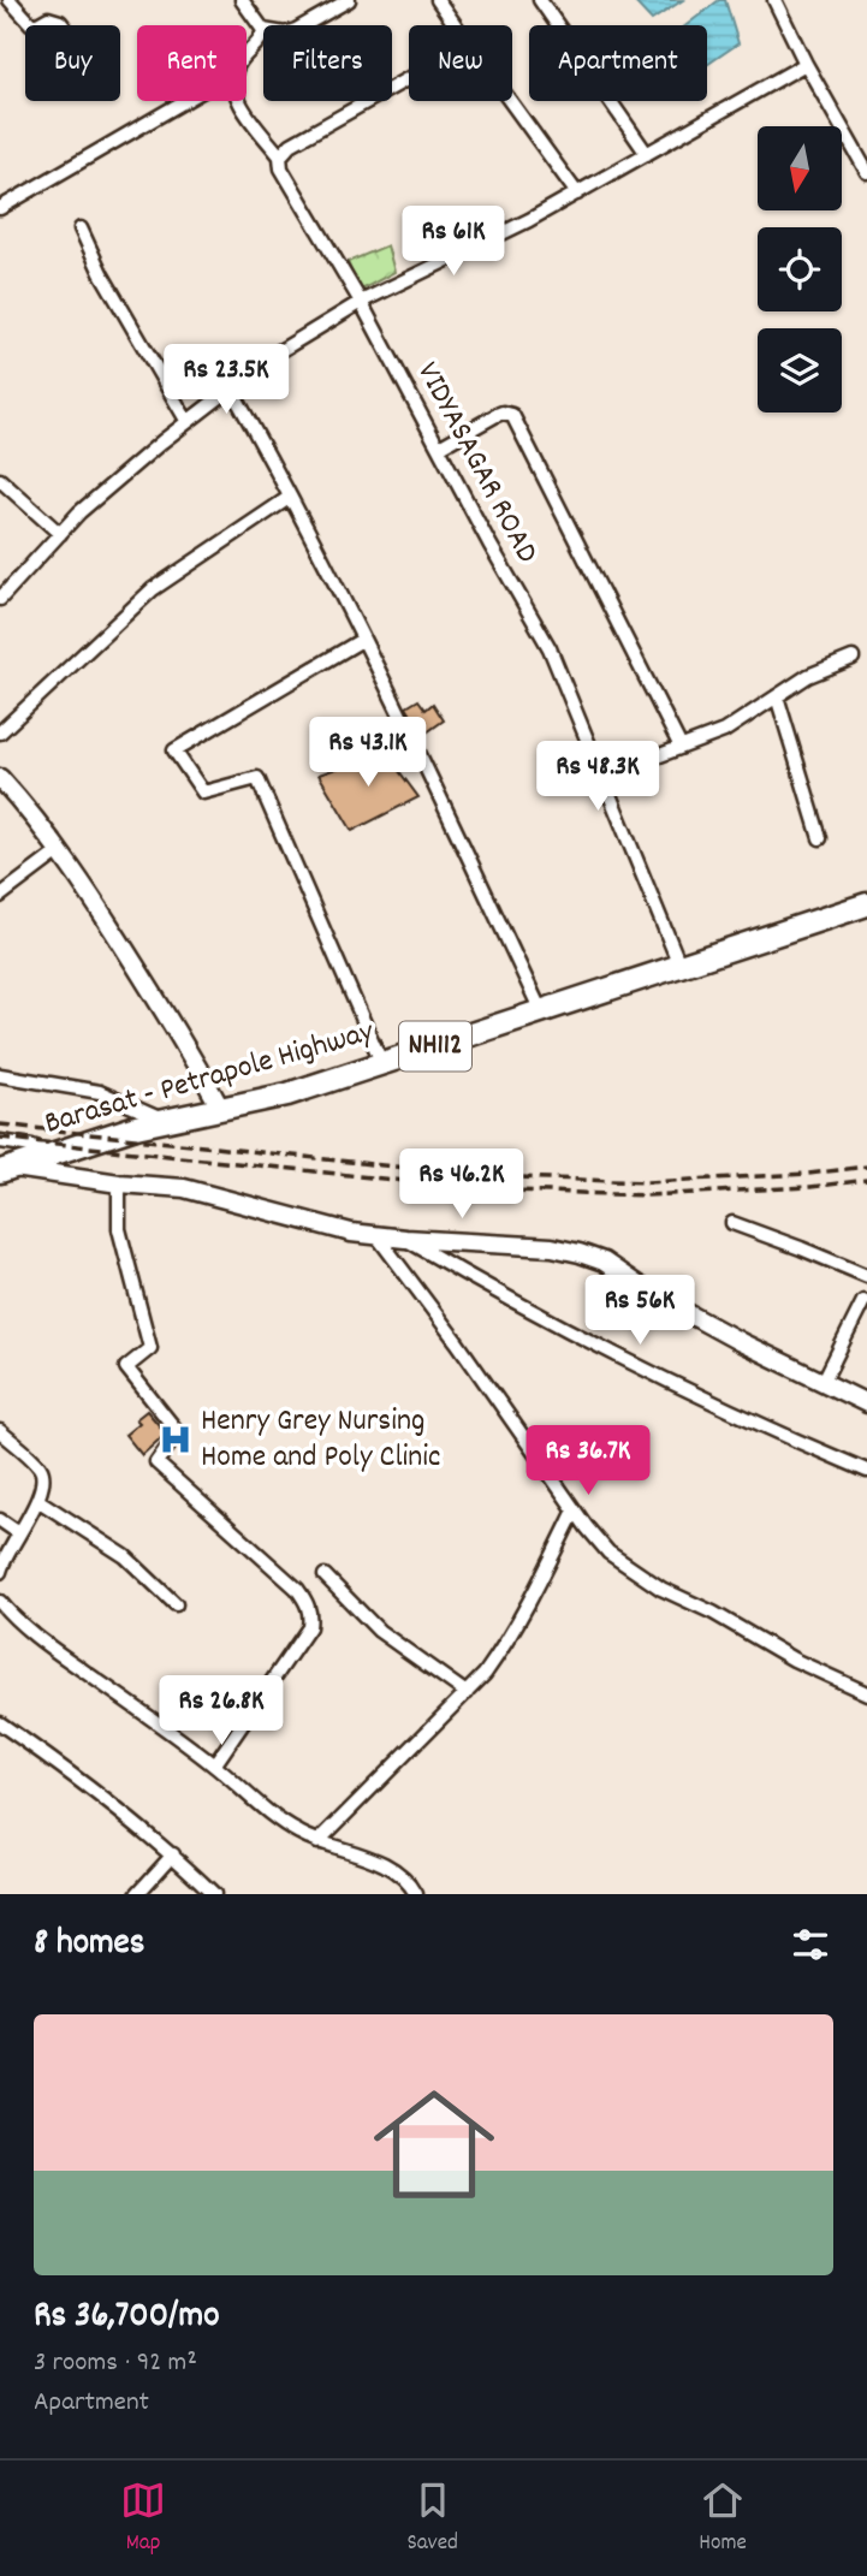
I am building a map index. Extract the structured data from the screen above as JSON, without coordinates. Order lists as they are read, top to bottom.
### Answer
{
  "streets": {
    "highway": ["NH112", "Barasat - Petrapole Highway"],
    "street": ["VIDYASAGAR ROAD"]
  },
  "crossings": [
    ["VIDYASAGAR ROAD", "Barasat - Petrapole Highway"]
  ],
  "places": {
    "hospital": ["Henry Grey Nursing Home and Poly Clinic"]
  },
  "north": "bottom",
  "page": {
    "chip": [
      "Buy",
      "Rent",
      "Filters",
      "New",
      "Apartment"
    ],
    "price": [
      "Rs 61K",
      "Rs 23.5K",
      "Rs 43.1K",
      "Rs 48.3K",
      "Rs 46.2K",
      "Rs 56K",
      "Rs 36.7K",
      "Rs 26.8K"
    ],
    "heading": "8 homes",
    "list": [
      {
        "name": "Rs 36,700/mo",
        "note": "3 rooms · 92 m² · Apartment"
      }
    ],
    "tabs": ["Map", "Saved", "Home"]
  }
}
